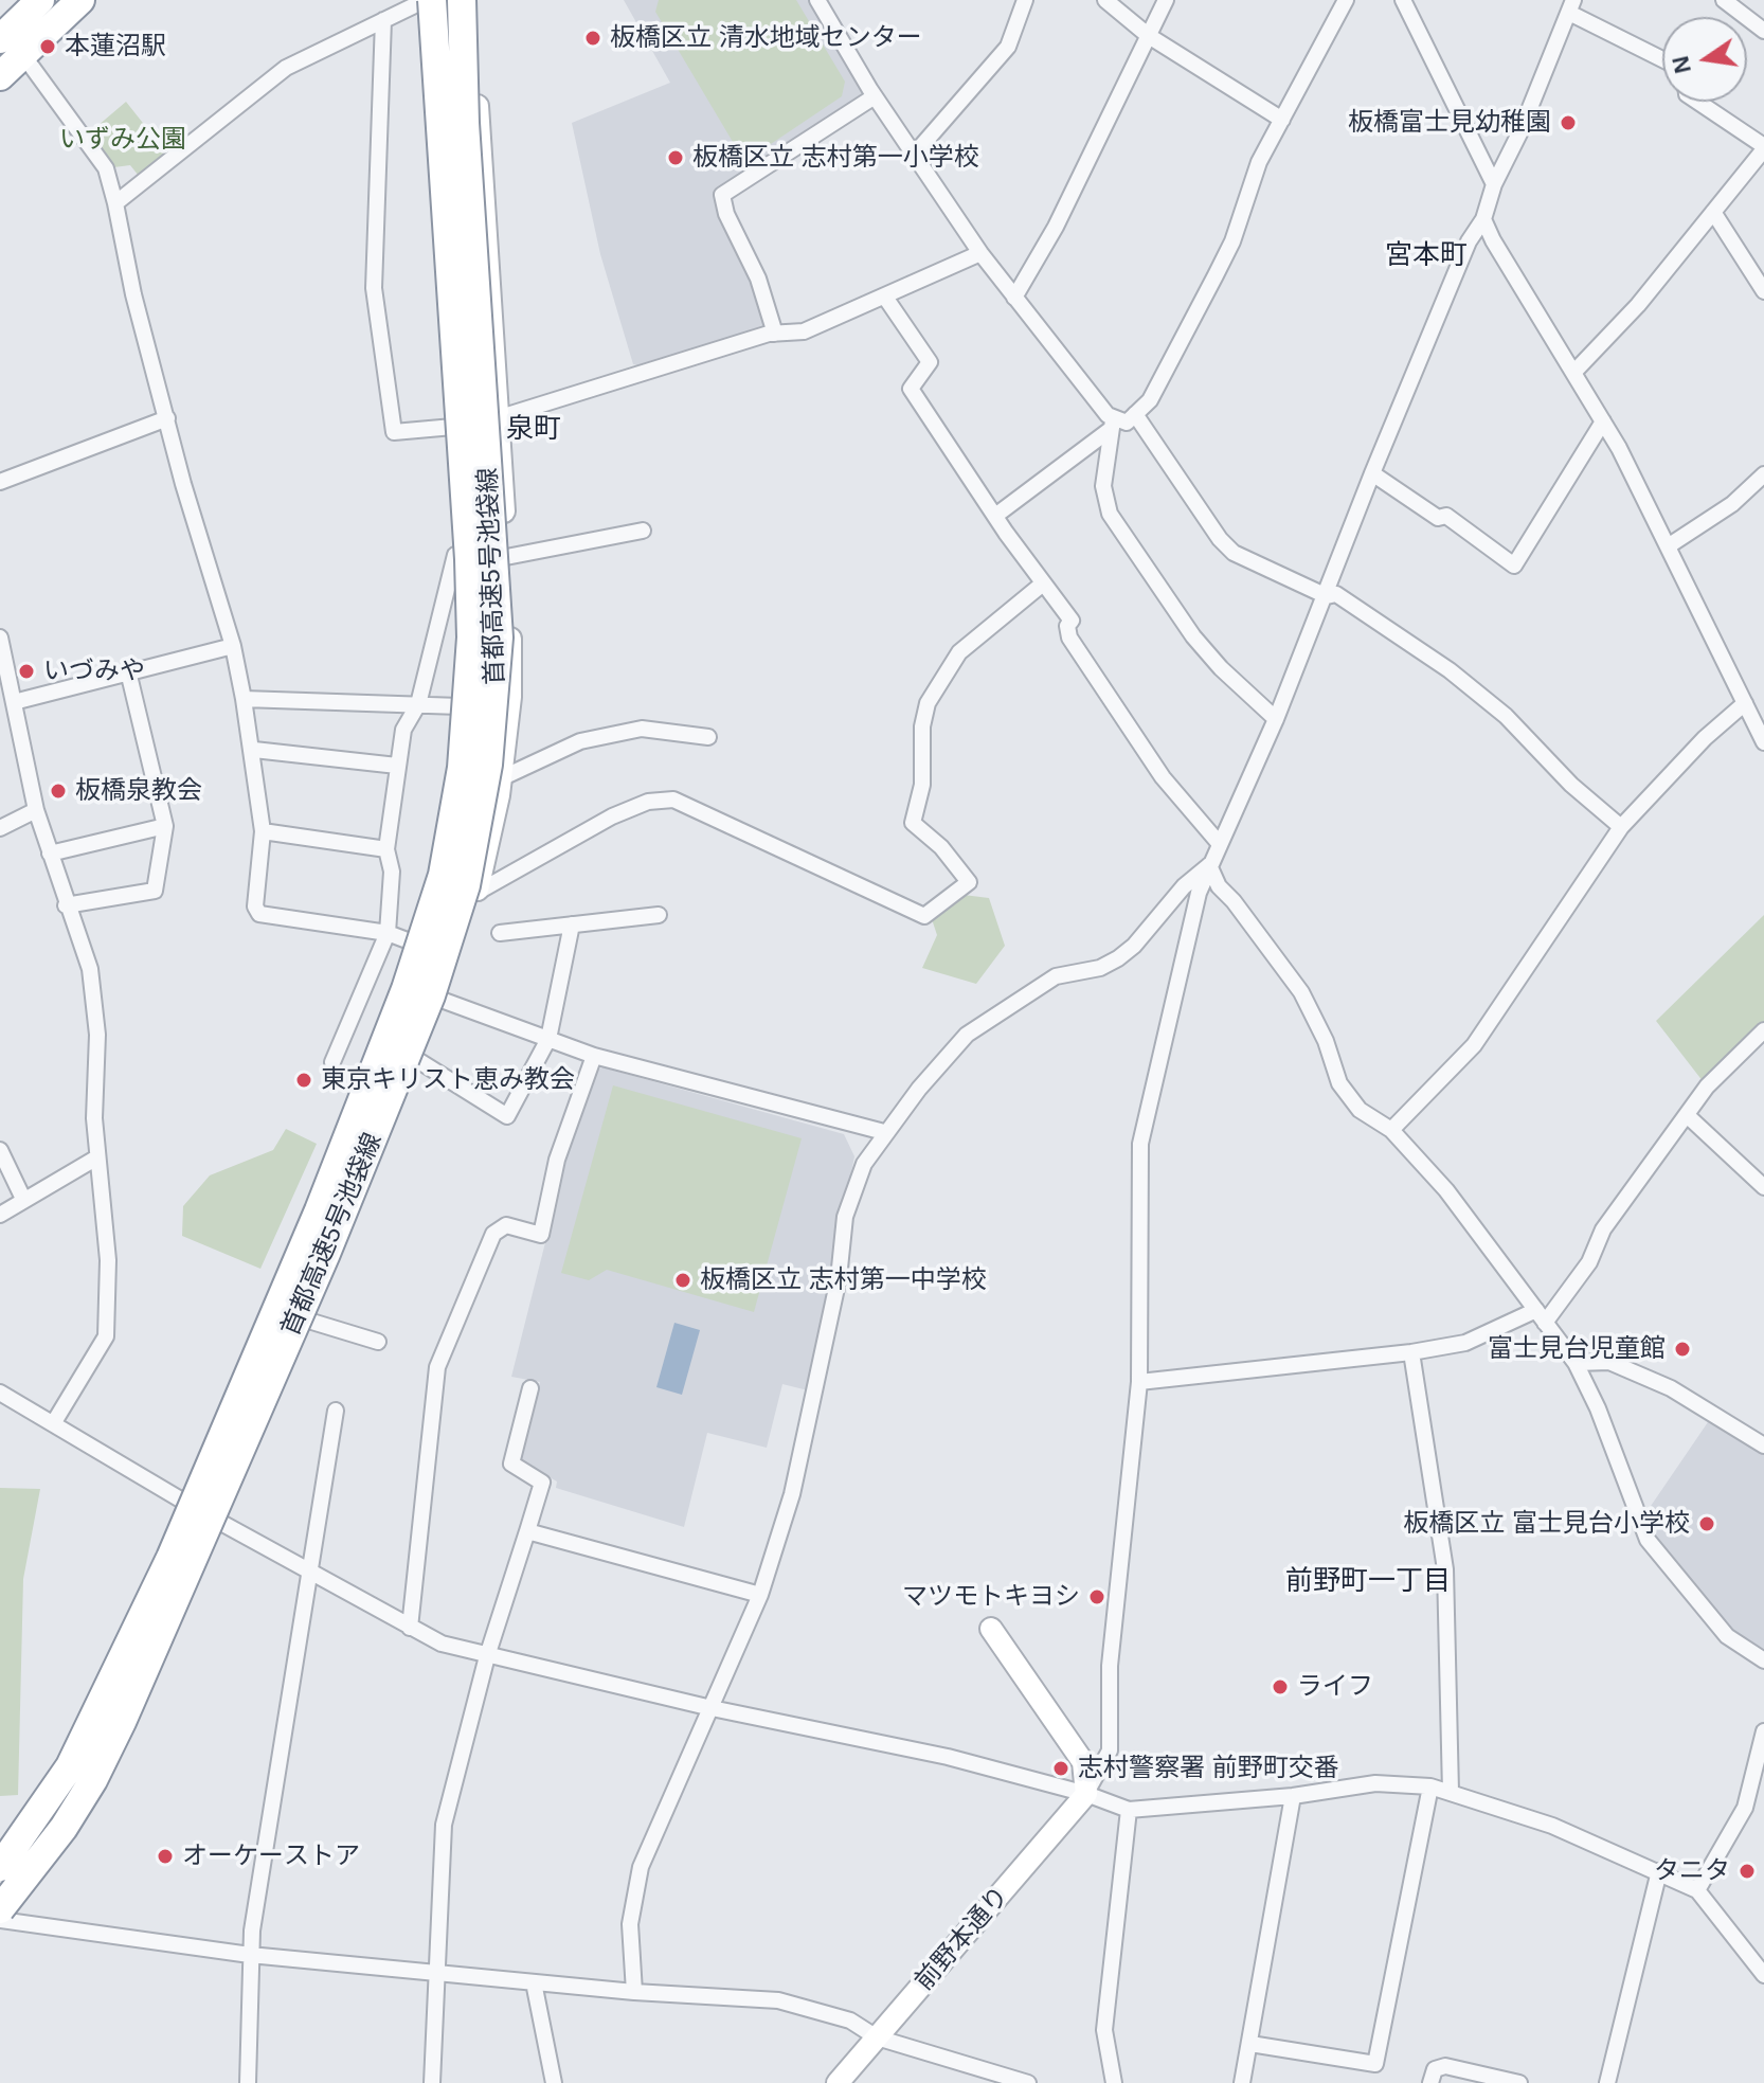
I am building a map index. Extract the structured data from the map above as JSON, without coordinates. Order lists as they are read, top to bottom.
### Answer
{
  "streets": {
    "highway": ["首都高速5号池袋線"],
    "street": ["前野本通り"]
  },
  "districts": ["宮本町", "泉町", "前野町一丁目"],
  "parks": ["いずみ公園"],
  "places": [
    "板橋区立 清水地域センター",
    "本蓮沼駅",
    "板橋富士見幼稚園",
    "板橋区立 志村第一小学校",
    "いづみや",
    "板橋泉教会",
    "東京キリスト恵み教会",
    "板橋区立 志村第一中学校",
    "富士見台児童館",
    "板橋区立 富士見台小学校",
    "マツモトキヨシ",
    "ライフ",
    "志村警察署 前野町交番",
    "オーケーストア",
    "タニタ"
  ],
  "north": "left"
}
